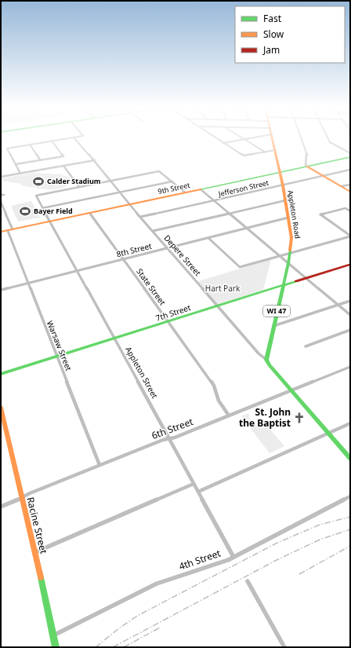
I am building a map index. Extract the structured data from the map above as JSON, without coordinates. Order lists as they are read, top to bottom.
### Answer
{
  "streets": {
    "main road": [
      "9th Street",
      "Appleton Road",
      "Depere Street",
      "WI 47",
      "7th Street",
      "Racine Street"
    ],
    "street": [
      "Jefferson Street",
      "8th Street",
      "State Street",
      "Warsaw Street",
      "Appleton Street",
      "6th Street",
      "4th Street"
    ]
  },
  "crossings": [
    ["9th Street", "Appleton Road"],
    ["9th Street", "Depere Street"],
    ["9th Street", "State Street"],
    ["9th Street", "Warsaw Street"],
    ["9th Street", "Appleton Street"],
    ["Jefferson Street", "Appleton Road"],
    ["Jefferson Street", "Depere Street"],
    ["Appleton Road", "8th Street"],
    ["Appleton Road", "Depere Street"],
    ["Appleton Road", "7th Street"],
    ["8th Street", "Depere Street"],
    ["8th Street", "State Street"],
    ["8th Street", "Warsaw Street"],
    ["8th Street", "Appleton Street"],
    ["Depere Street", "7th Street"],
    ["Depere Street", "6th Street"],
    ["State Street", "7th Street"],
    ["State Street", "6th Street"],
    ["7th Street", "Warsaw Street"],
    ["7th Street", "Appleton Street"],
    ["Warsaw Street", "6th Street"],
    ["Appleton Street", "6th Street"],
    ["Appleton Street", "4th Street"],
    ["6th Street", "Racine Street"],
    ["Racine Street", "4th Street"]
  ],
  "parks": ["Hart Park"],
  "places": {
    "sports": ["Calder Stadium", "Bayer Field"],
    "church": ["St. John the Baptist"]
  },
  "legend": ["Fast", "Slow", "Jam"]
}
